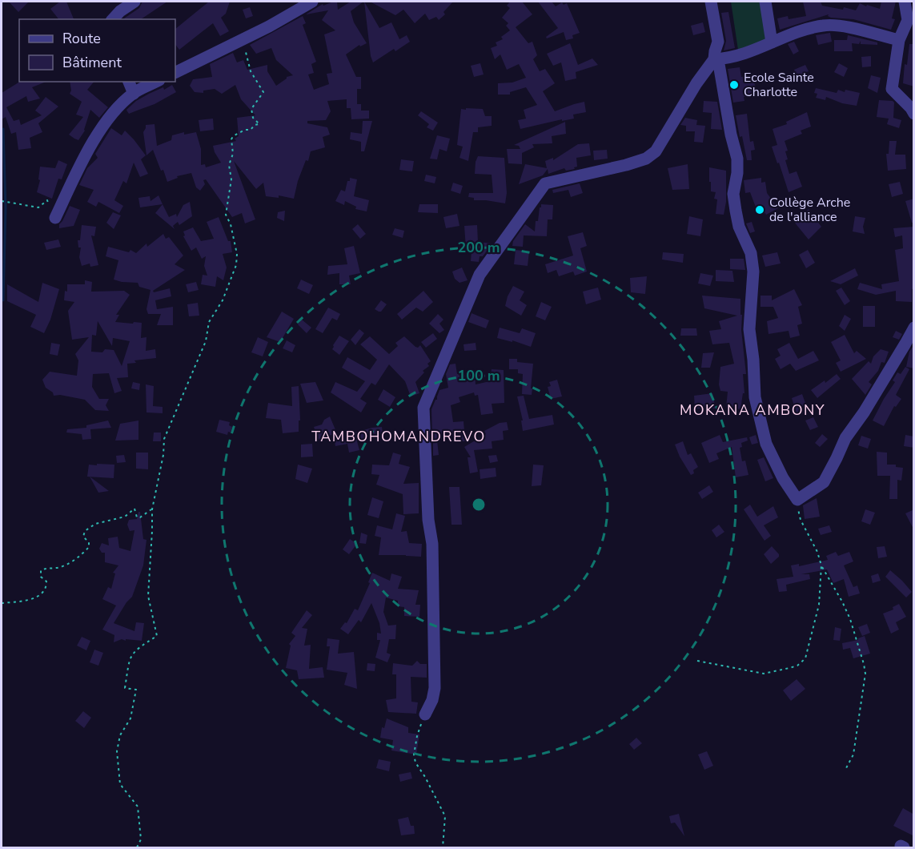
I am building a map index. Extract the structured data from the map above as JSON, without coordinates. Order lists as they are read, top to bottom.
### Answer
{
  "districts": ["MOKANA AMBONY", "TAMBOHOMANDREVO"],
  "places": ["Ecole Sainte Charlotte", "Collège Arche de l'alliance"],
  "legend": ["Route", "Bâtiment"],
  "rings": ["200 m", "100 m"]
}
